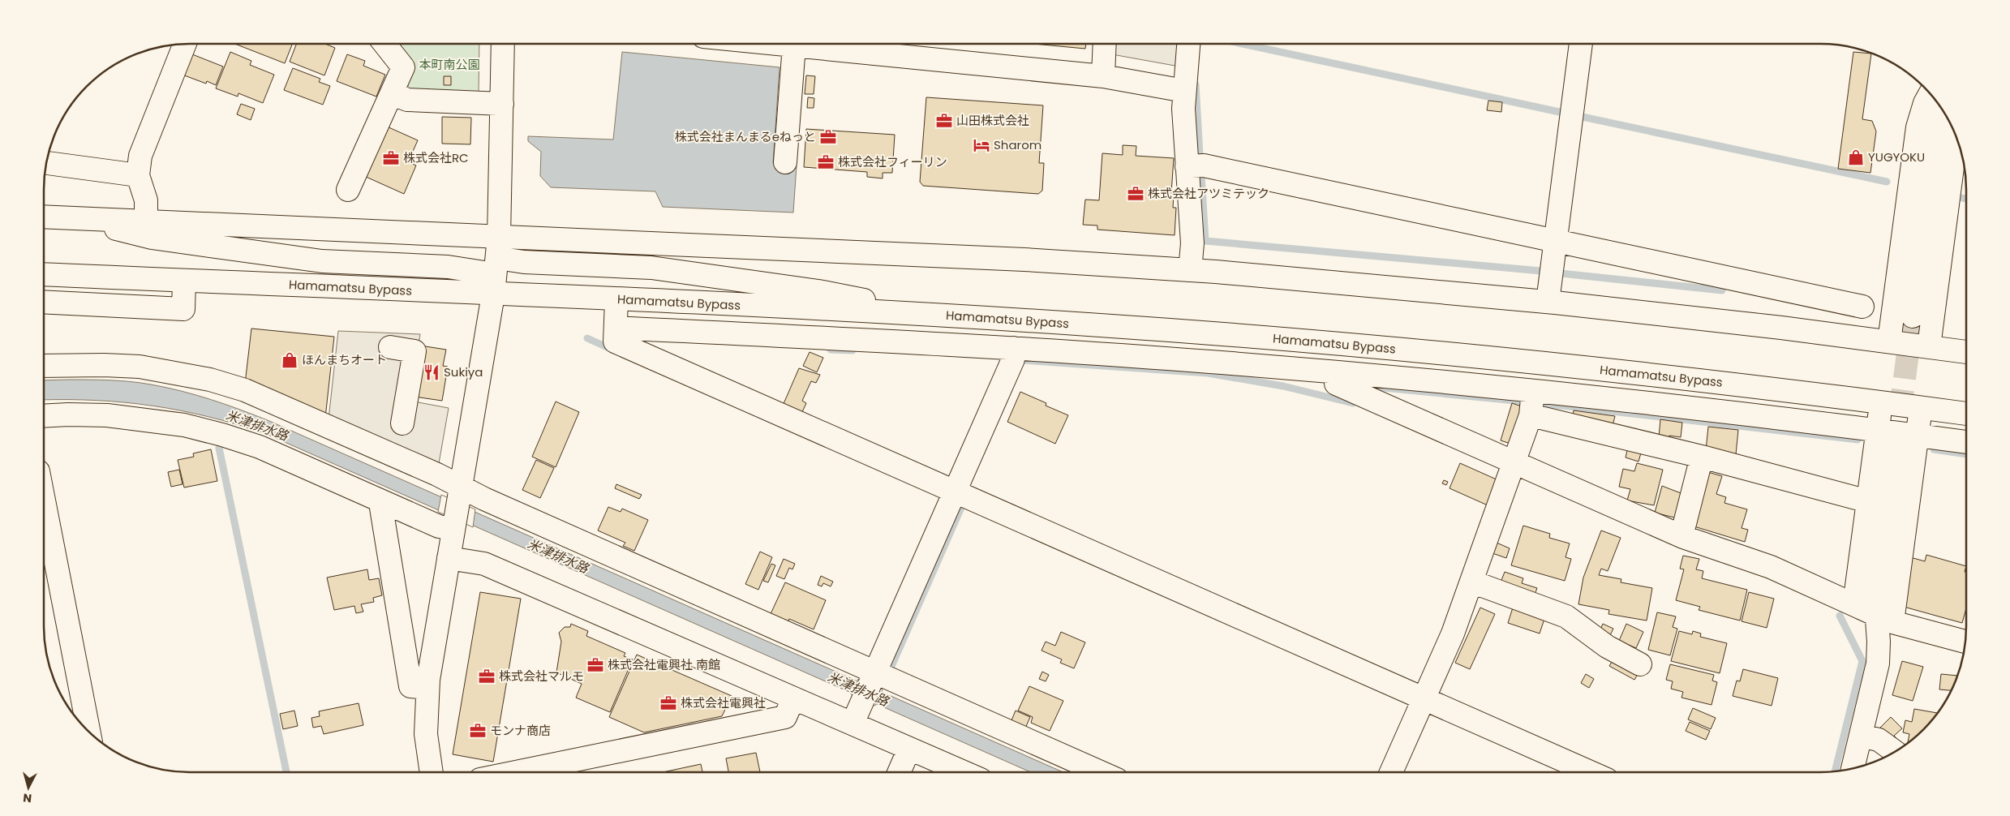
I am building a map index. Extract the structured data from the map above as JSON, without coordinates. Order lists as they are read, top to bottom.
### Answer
{
  "streets": {
    "main road": ["Hamamatsu Bypass"]
  },
  "water": ["米津排水路"],
  "parks": ["本町南公園"],
  "places": {
    "office": [
      "山田株式会社",
      "株式会社まんまるeねっと",
      "株式会社RC",
      "株式会社フィーリン",
      "株式会社アツミテック",
      "株式会社電興社 南館",
      "株式会社マルモ",
      "株式会社電興社",
      "モンナ商店"
    ],
    "hotel": ["Sharom"],
    "shop": ["YUGYOKU", "ほんまちオート"],
    "restaurant": ["Sukiya"]
  },
  "north": "bottom"
}
